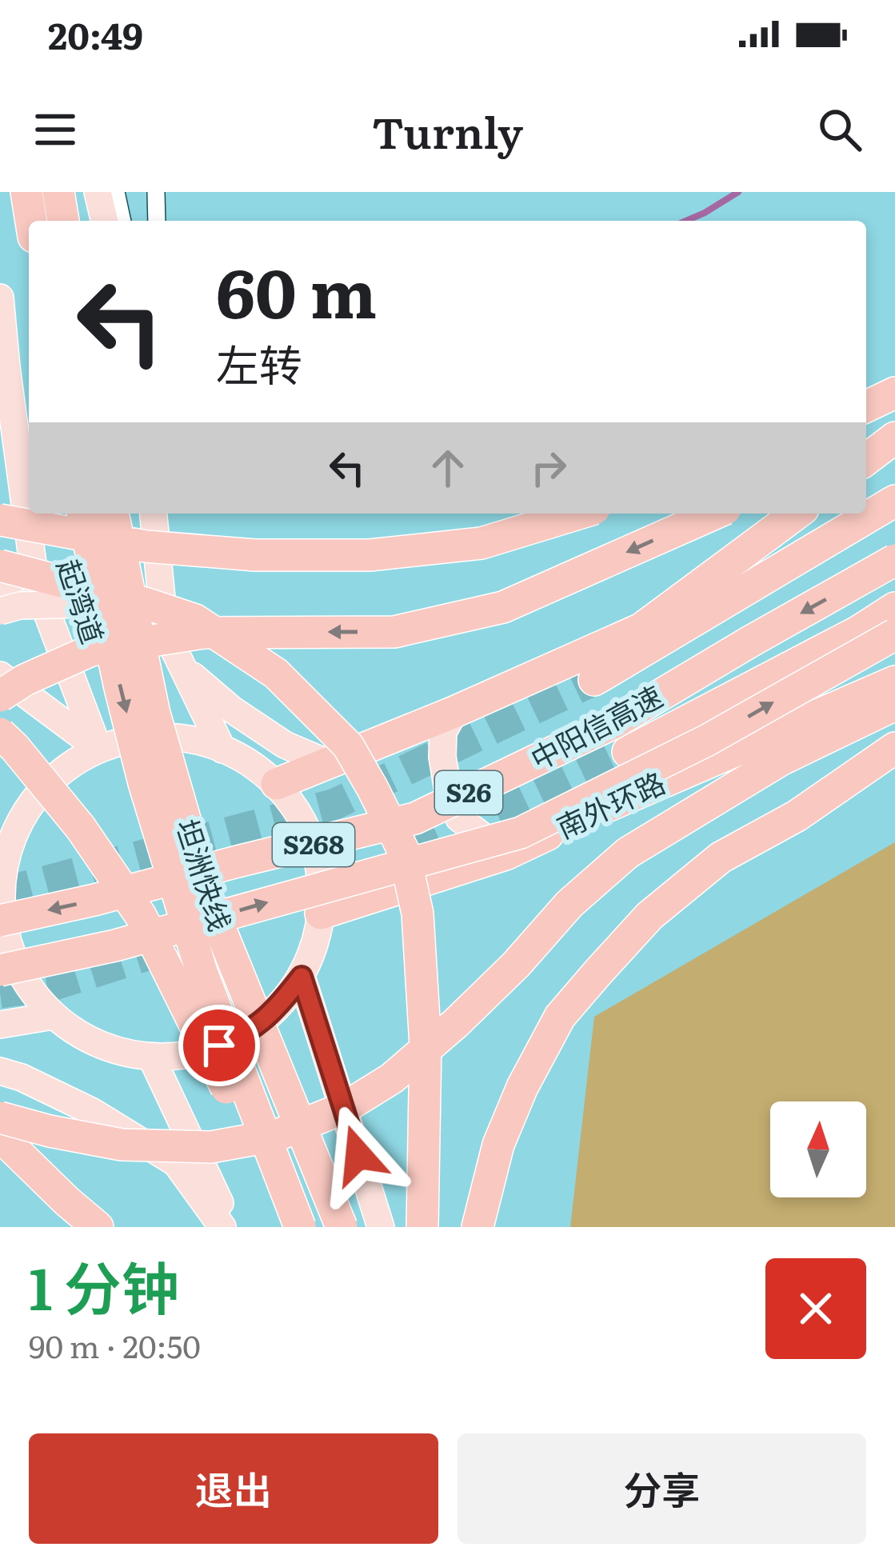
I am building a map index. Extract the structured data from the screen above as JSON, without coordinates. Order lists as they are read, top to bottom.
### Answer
{
  "streets": {
    "highway": [
      "中阳信高速",
      "S26",
      "南外环路",
      "坦洲快线"
    ],
    "main road": ["起湾道", "S268"]
  },
  "crossings": [
    ["起湾道", "南外环路"],
    ["起湾道", "S268"],
    ["南外环路", "S268"]
  ],
  "north": "top",
  "page": {
    "status": "20:49",
    "header": "Turnly",
    "turn": ["60 m", "左转"],
    "heading": ["1 分钟", "90 m · 20:50"],
    "buttons": ["退出", "分享"]
  }
}
